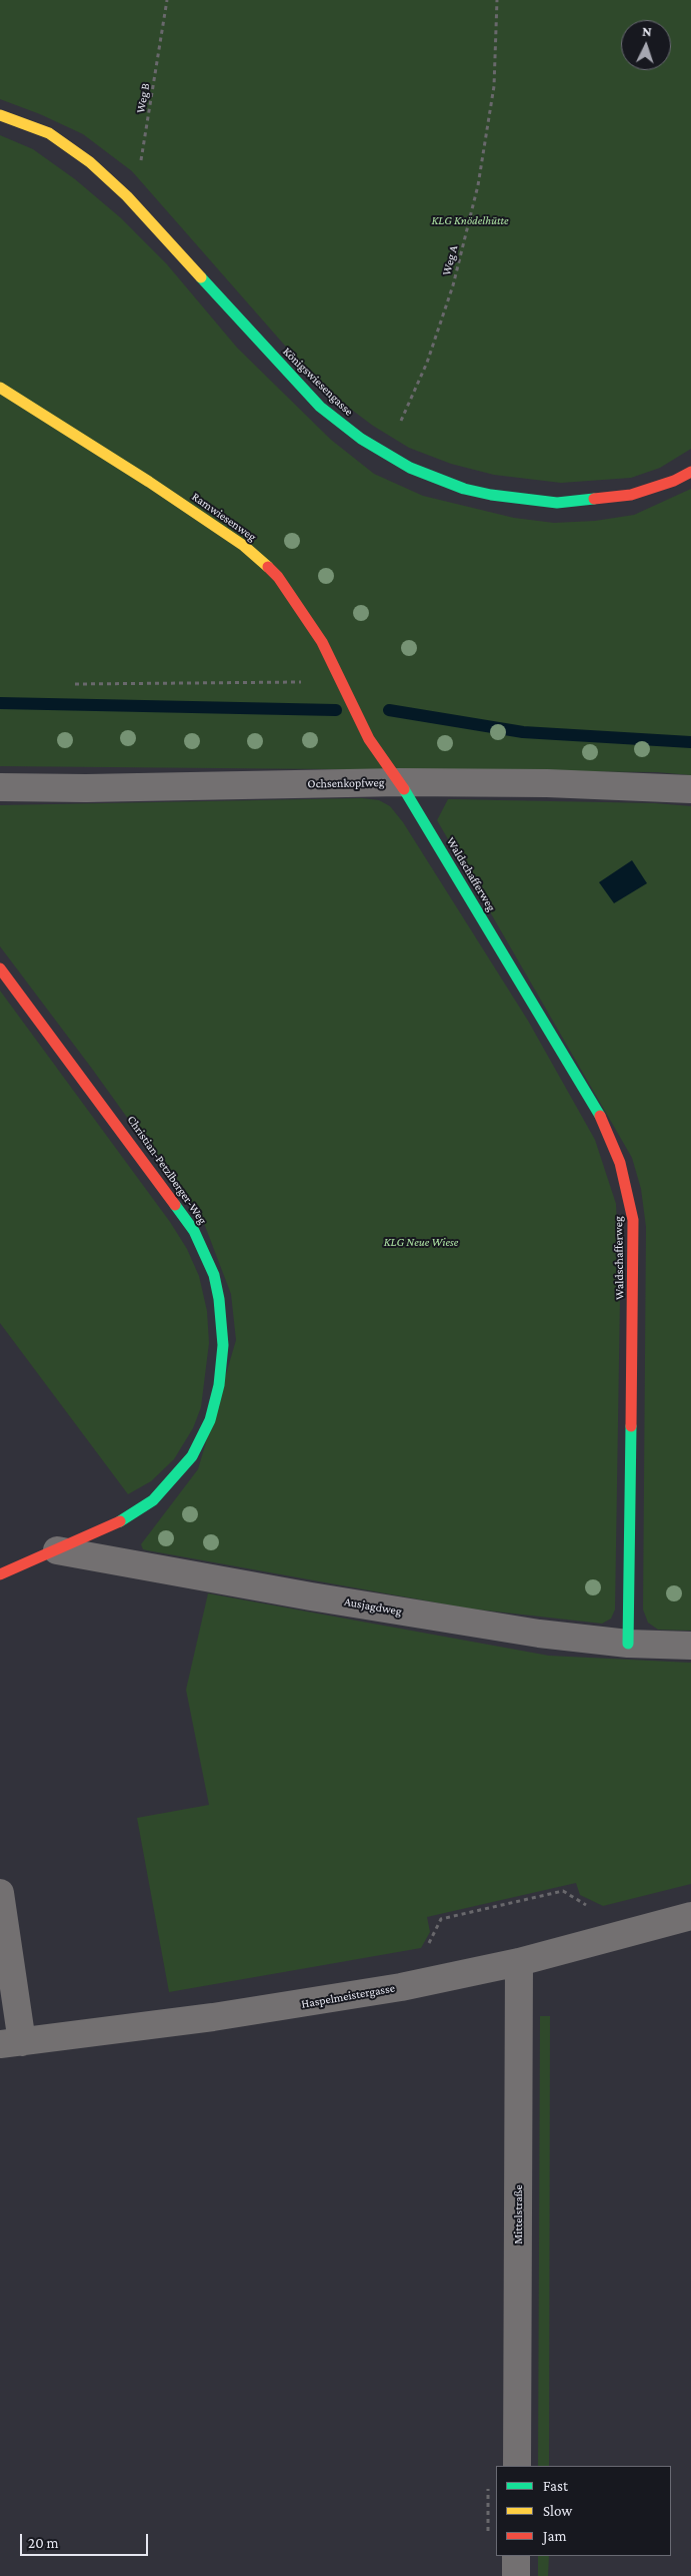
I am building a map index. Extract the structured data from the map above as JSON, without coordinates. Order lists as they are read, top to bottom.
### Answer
{
  "streets": {
    "street": [
      "Königswiesengasse",
      "Ramwiesenweg",
      "Ochsenkopfweg",
      "Waldschafferweg",
      "Christian-Petzlberger-Weg",
      "Ausjagdweg",
      "Haspelmeistergasse",
      "Mittelstraße"
    ],
    "path": ["Weg B", "Weg A"]
  },
  "crossings": [
    ["Weg B", "Königswiesengasse"],
    ["Weg A", "Königswiesengasse"],
    ["Ramwiesenweg", "Ochsenkopfweg"],
    ["Ramwiesenweg", "Waldschafferweg"],
    ["Ochsenkopfweg", "Waldschafferweg"],
    ["Waldschafferweg", "Ausjagdweg"],
    ["Christian-Petzlberger-Weg", "Ausjagdweg"],
    ["Haspelmeistergasse", "Mittelstraße"]
  ],
  "parks": ["KLG Knödelhütte", "KLG Neue Wiese"],
  "legend": ["Fast", "Slow", "Jam"],
  "scale_bar": "20 m",
  "north": "top"
}
